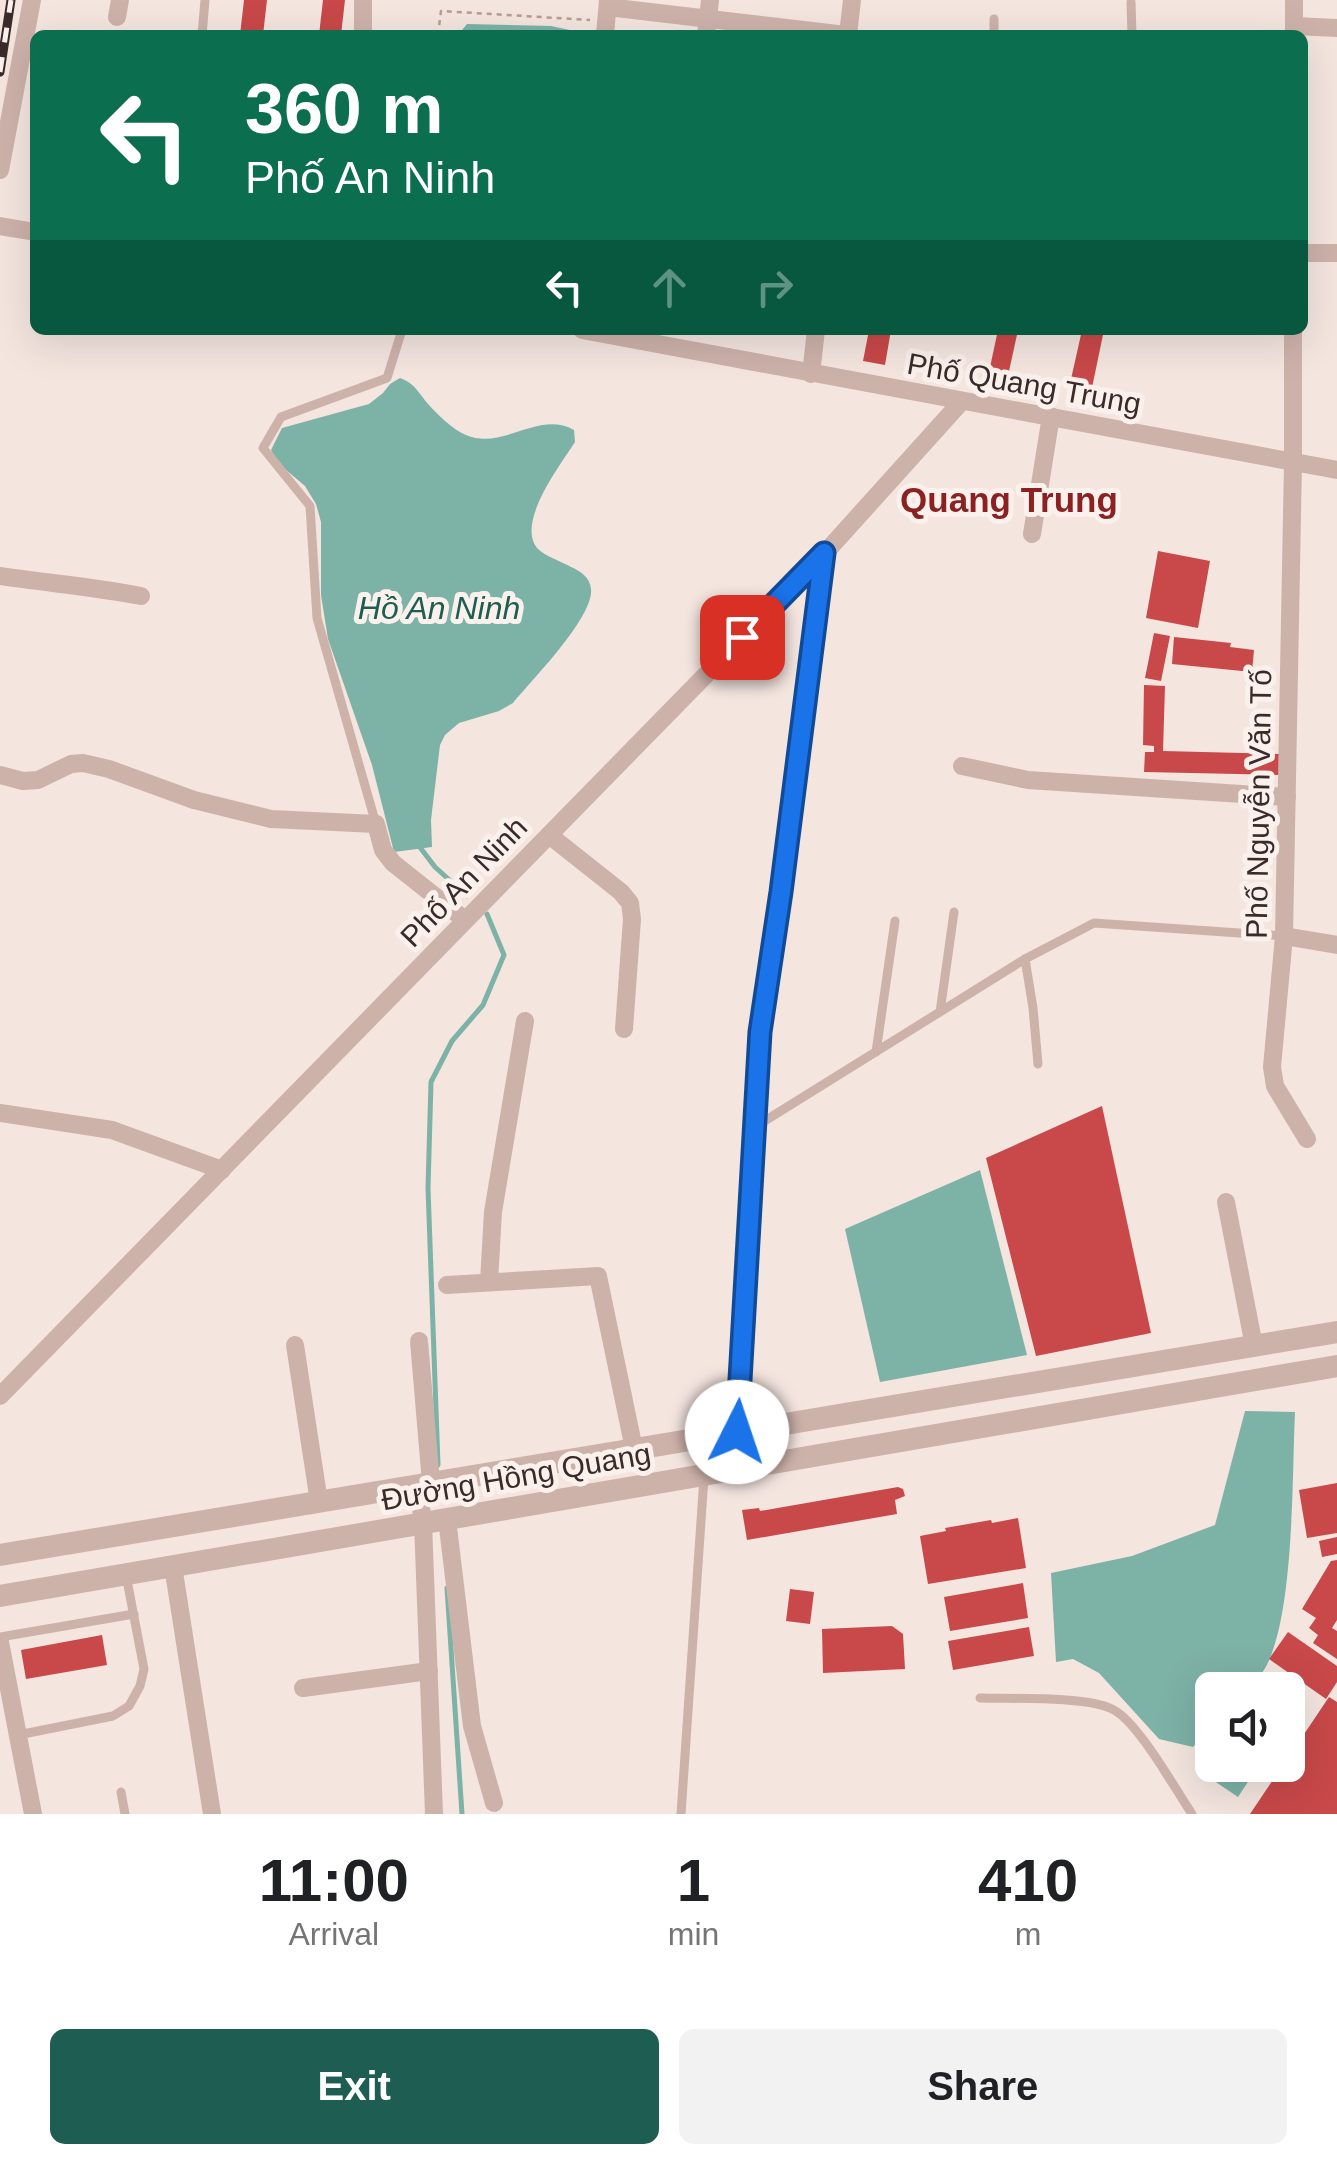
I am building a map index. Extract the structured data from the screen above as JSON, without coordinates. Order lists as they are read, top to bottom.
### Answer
{
  "streets": {
    "street": [
      "Phố Quang Trung",
      "Phố Nguyễn Văn Tố",
      "Phố An Ninh",
      "Đường Hồng Quang"
    ]
  },
  "crossings": [
    ["Phố Quang Trung", "Phố Nguyễn Văn Tố"],
    ["Phố Quang Trung", "Phố An Ninh"]
  ],
  "districts": ["Quang Trung"],
  "water": ["Hồ An Ninh"],
  "page": {
    "turn": ["360 m", "Phố An Ninh"],
    "eta": [
      "11:00",
      "Arrival",
      "1",
      "min",
      "410",
      "m"
    ],
    "buttons": ["Exit", "Share"]
  }
}
